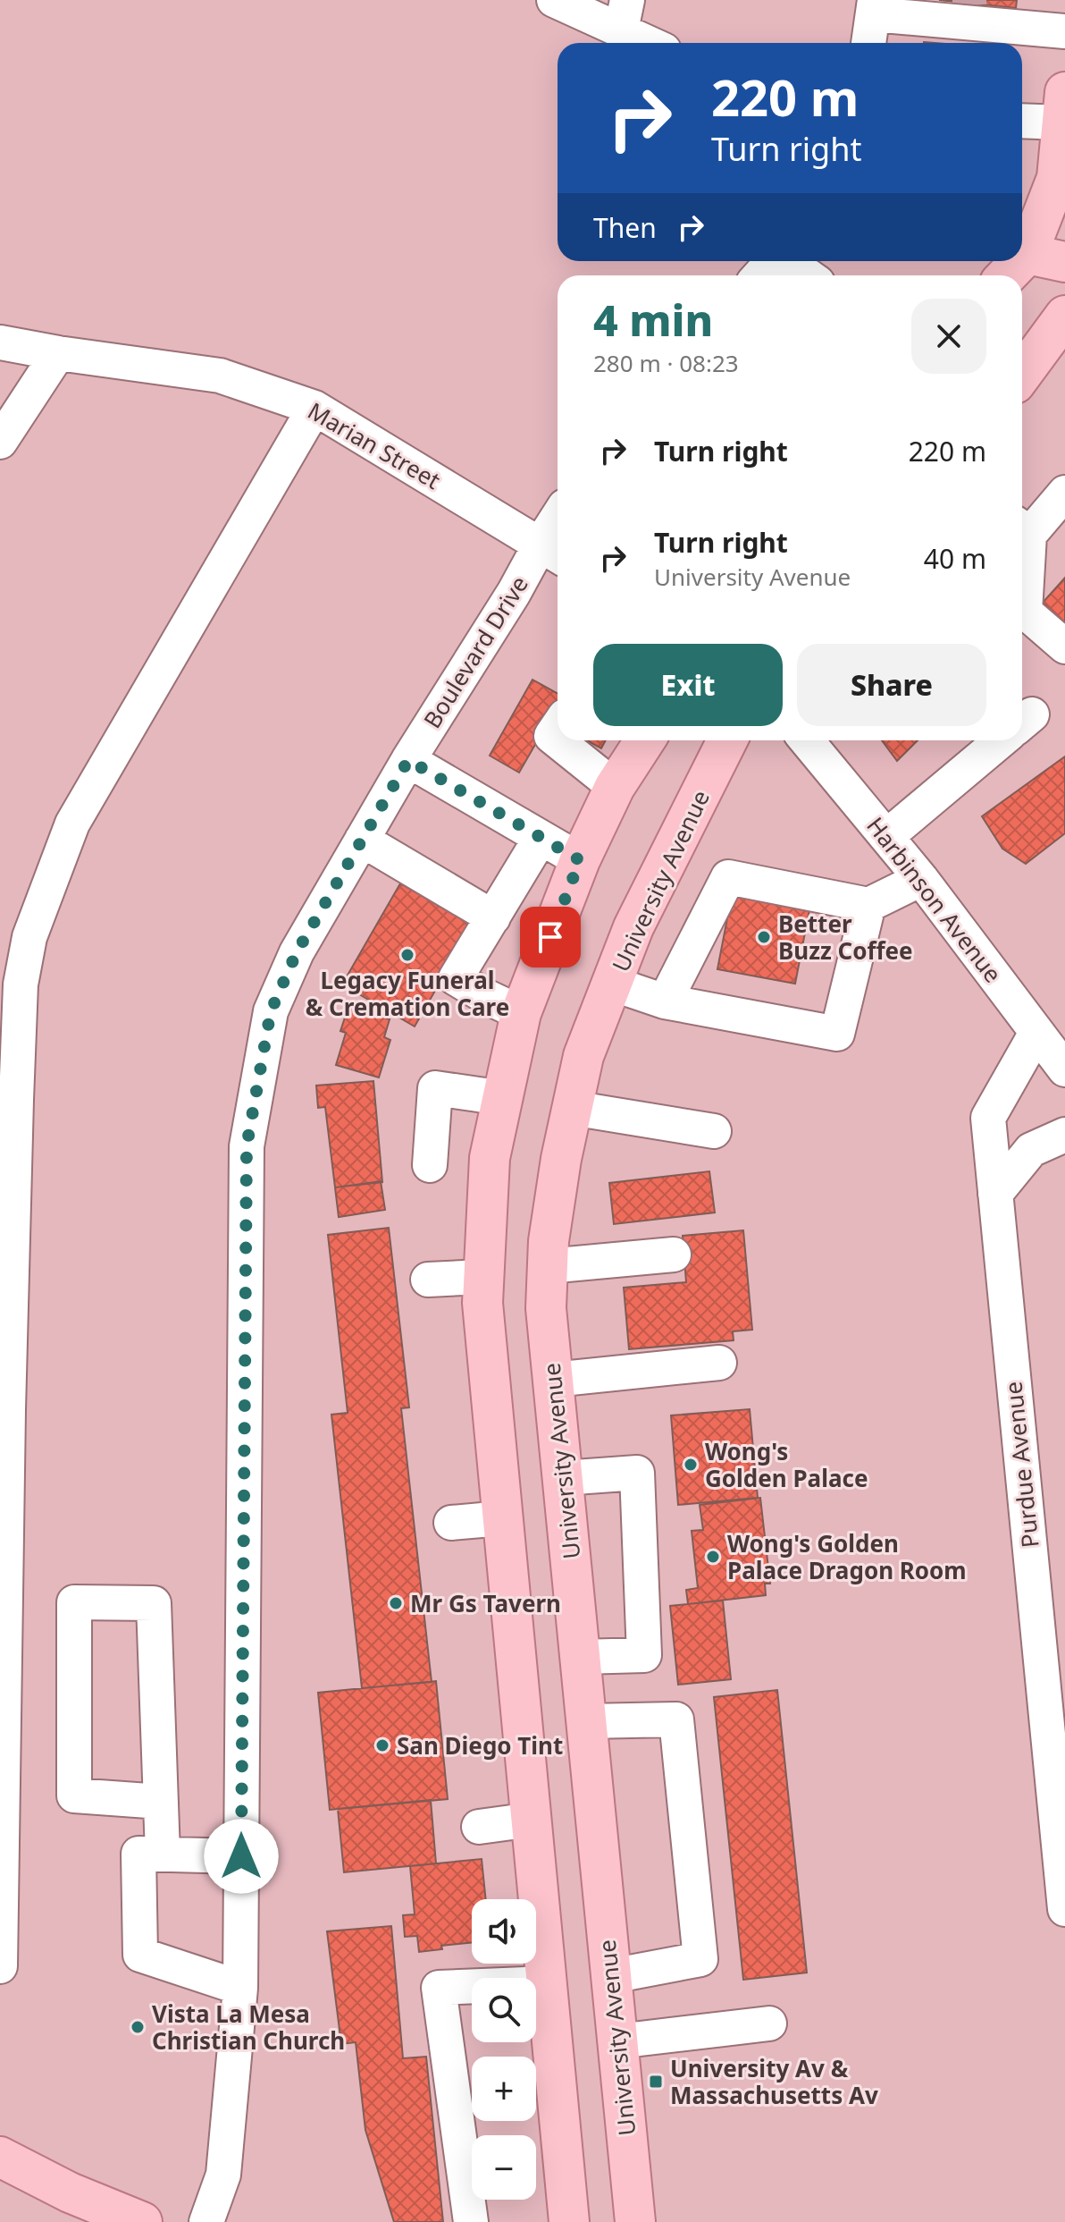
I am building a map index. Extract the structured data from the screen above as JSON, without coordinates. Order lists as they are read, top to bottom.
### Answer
{
  "streets": {
    "main road": ["University Avenue"],
    "street": [
      "Marian Street",
      "Boulevard Drive",
      "Harbinson Avenue",
      "Purdue Avenue"
    ]
  },
  "crossings": [
    ["Marian Street", "Boulevard Drive"],
    ["Harbinson Avenue", "Purdue Avenue"]
  ],
  "places": {
    "other": [
      "Better Buzz Coffee",
      "Legacy Funeral & Cremation Care",
      "Wong's Golden Palace",
      "Wong's Golden Palace Dragon Room",
      "Mr Gs Tavern",
      "San Diego Tint",
      "Vista La Mesa Christian Church"
    ],
    "transit": ["University Av & Massachusetts Av"]
  },
  "page": {
    "turn": ["220 m", "Turn right"],
    "then": "Then",
    "heading": ["4 min", "280 m · 08:23"],
    "list": [
      {
        "name": "Turn right",
        "value": "220 m"
      },
      {
        "name": "Turn right",
        "note": "University Avenue",
        "value": "40 m"
      }
    ],
    "buttons": ["Exit", "Share"],
    "map_buttons": ["+", "−"]
  }
}
